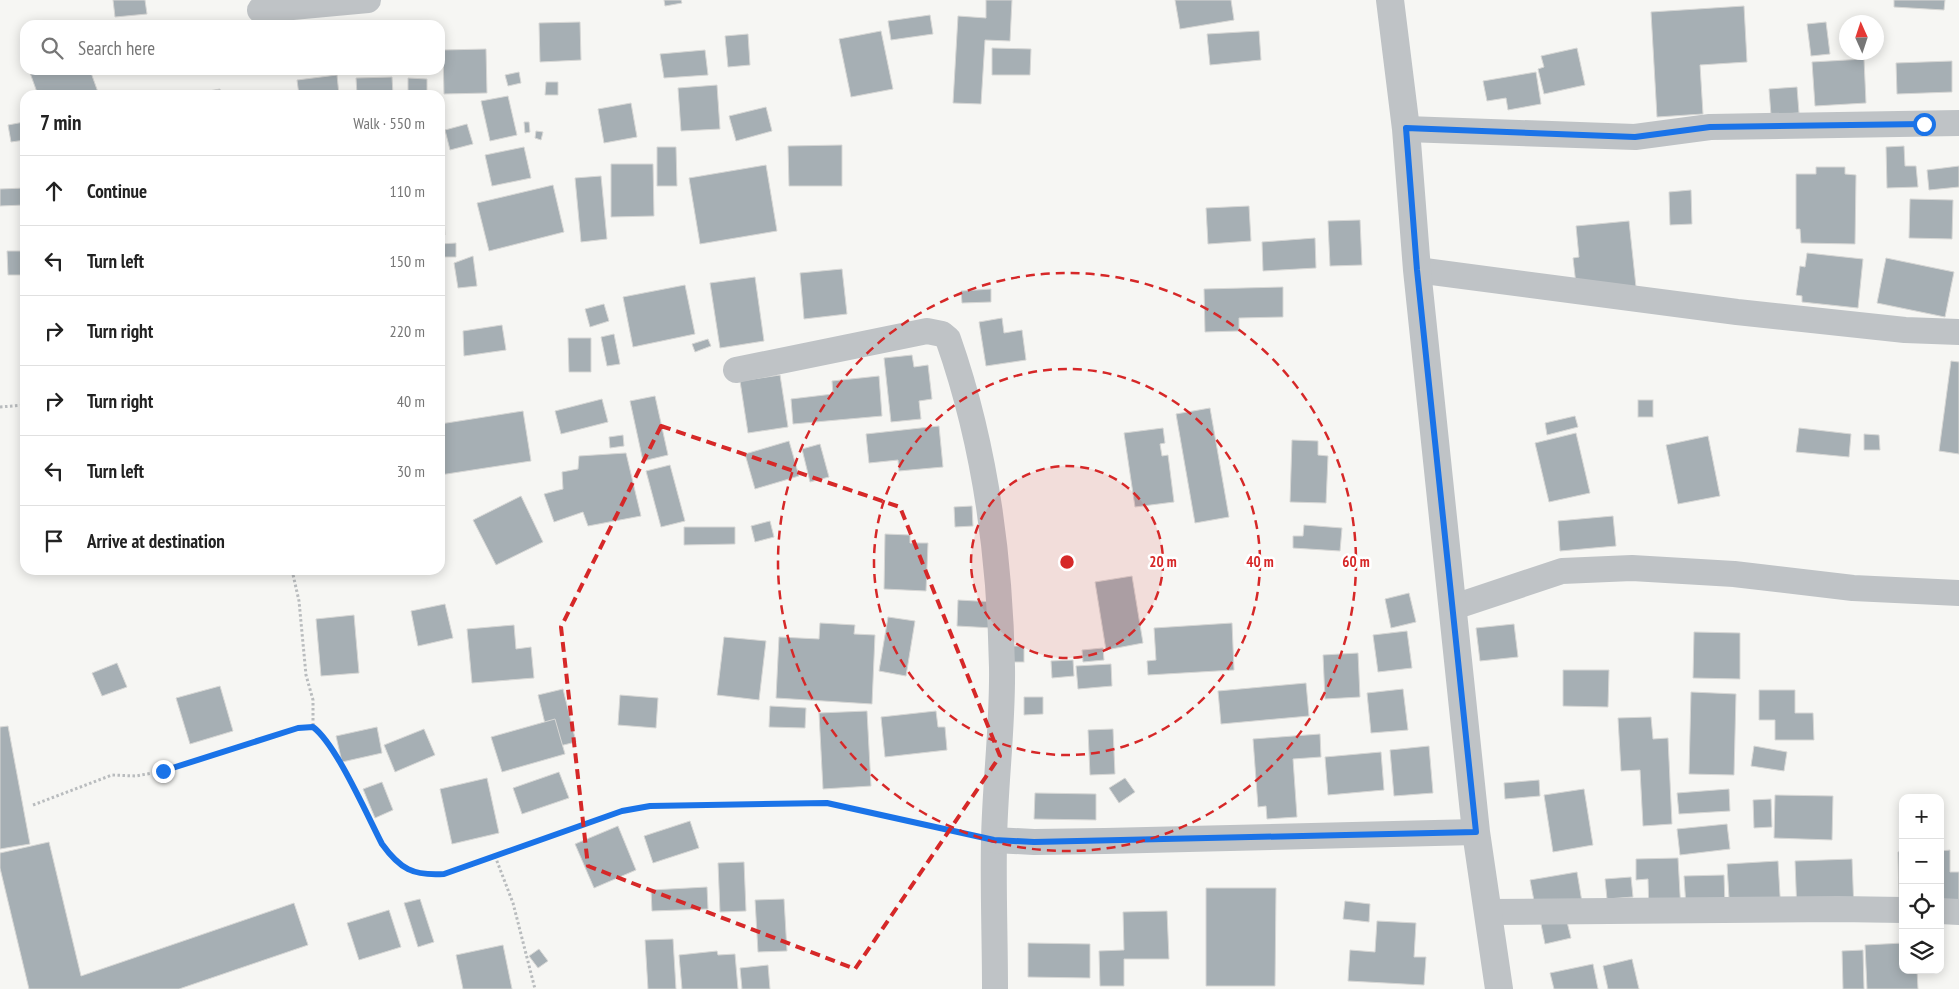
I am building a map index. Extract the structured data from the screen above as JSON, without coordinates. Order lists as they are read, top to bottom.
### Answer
{
  "north": "top",
  "page": {
    "search": "Search here",
    "heading": ["7 min", "Walk · 550 m"],
    "list": [
      ["Continue", "110 m"],
      ["Turn left", "150 m"],
      ["Turn right", "220 m"],
      ["Turn right", "40 m"],
      ["Turn left", "30 m"],
      "Arrive at destination"
    ],
    "map_buttons": ["+", "−"]
  },
  "rings": ["20 m", "40 m", "60 m"]
}
